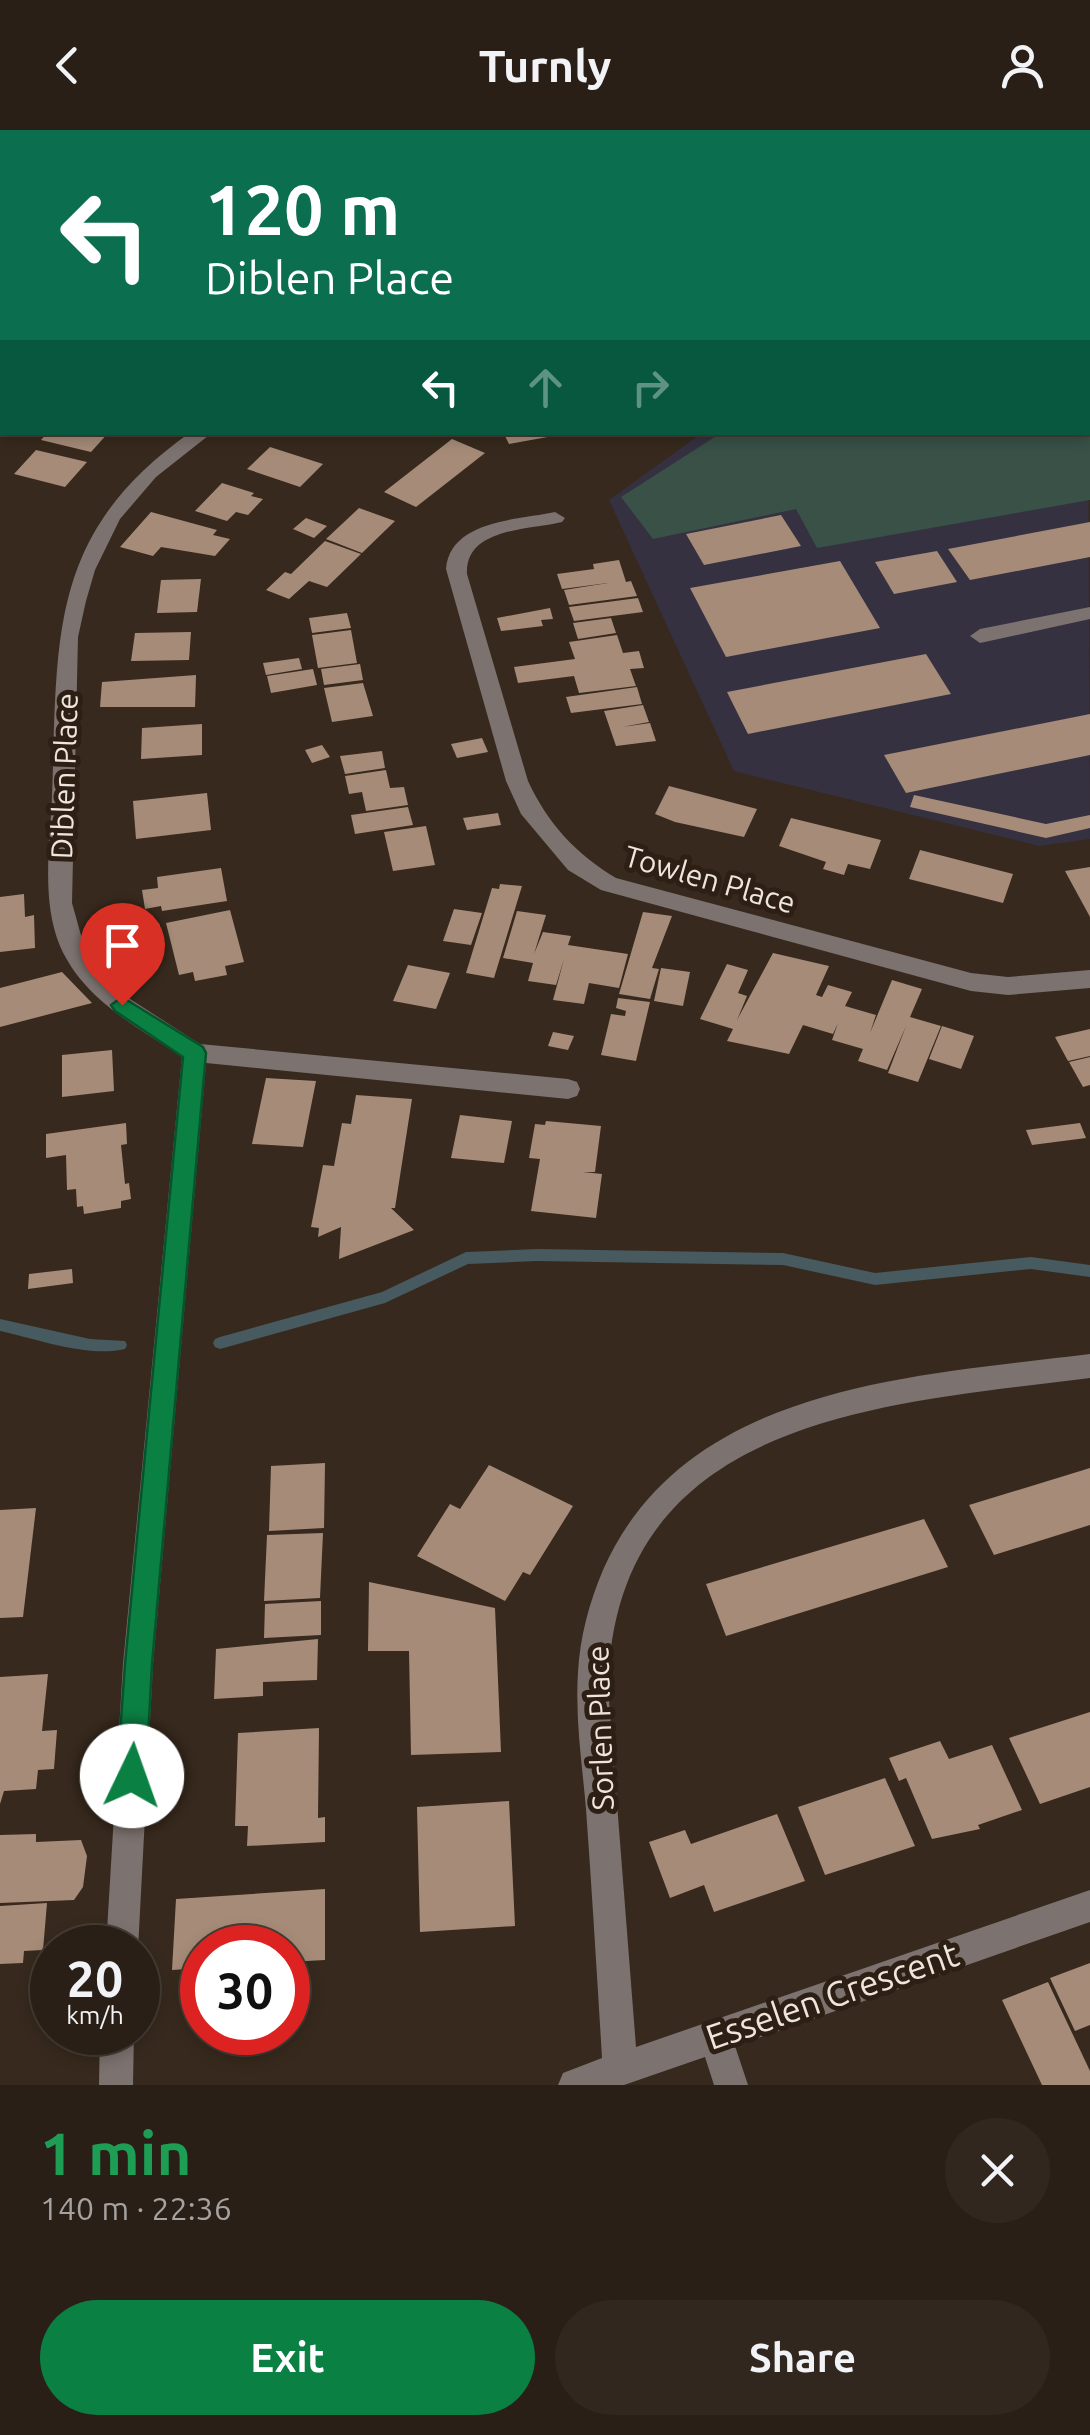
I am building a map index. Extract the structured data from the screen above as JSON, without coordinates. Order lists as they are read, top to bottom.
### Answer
{
  "streets": {
    "street": [
      "Diblen Place",
      "Towlen Place",
      "Sorlen Place",
      "Esselen Crescent"
    ]
  },
  "crossings": [
    ["Sorlen Place", "Esselen Crescent"]
  ],
  "page": {
    "header": "Turnly",
    "turn": ["120 m", "Diblen Place"],
    "speed": "20 km/h",
    "limit": "30",
    "heading": ["1 min", "140 m · 22:36"],
    "buttons": ["Exit", "Share"]
  }
}
